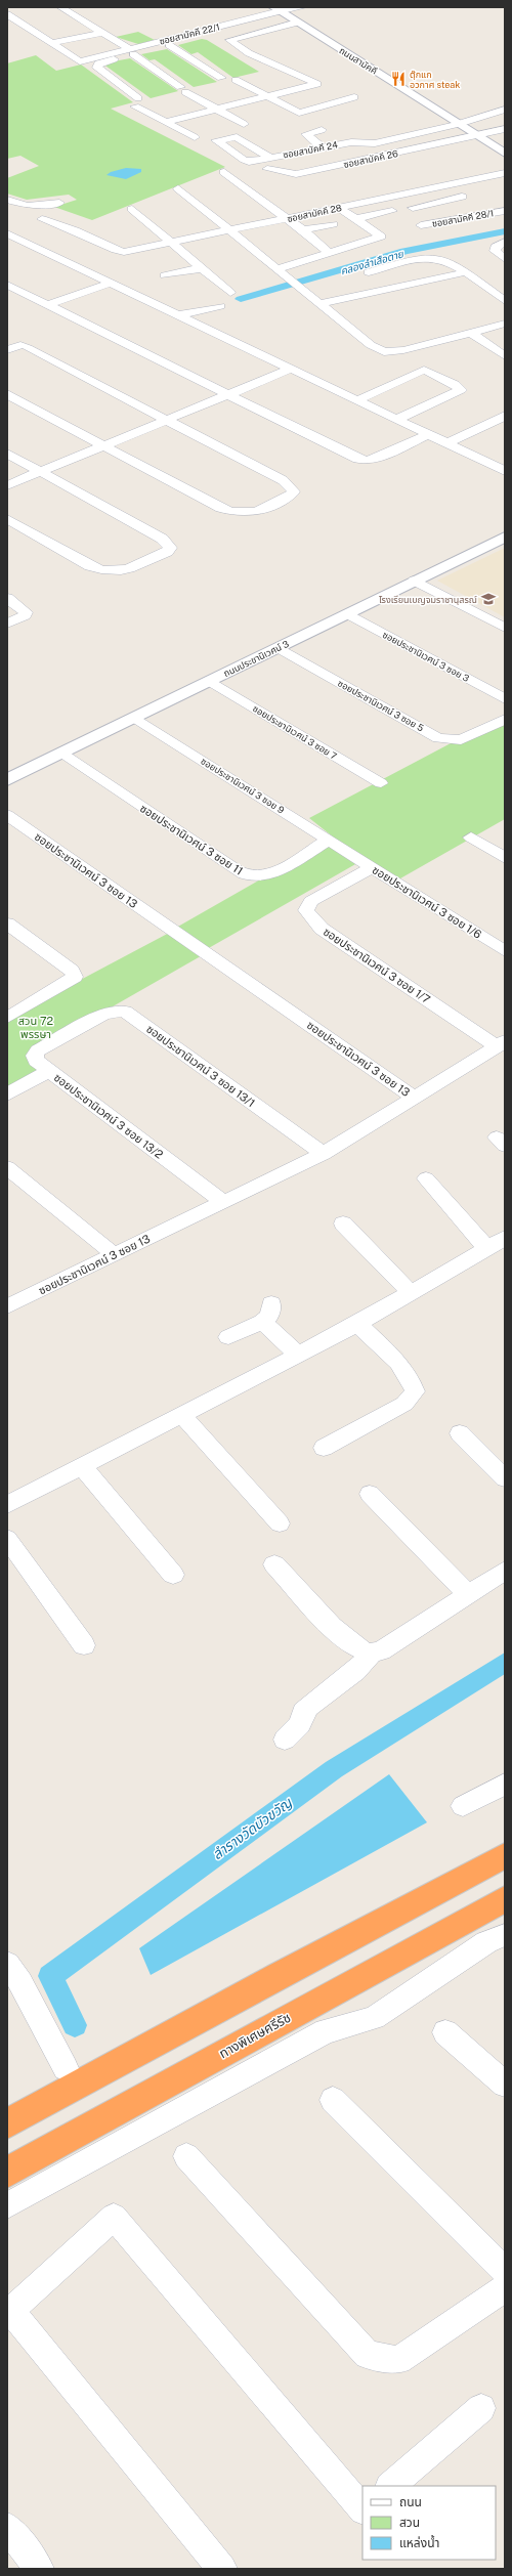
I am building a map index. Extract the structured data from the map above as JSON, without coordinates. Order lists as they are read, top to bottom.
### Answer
{
  "streets": {
    "highway": ["ทางพิเศษศรีรัช"],
    "street": [
      "ซอยสามัคคี 22/1",
      "ถนนสามัคคี",
      "ซอยสามัคคี 24",
      "ซอยสามัคคี 26",
      "ซอยสามัคคี 28",
      "ซอยสามัคคี 28/1",
      "ซอยประชานิเวศน์ 3 ซอย 3",
      "ถนนประชานิเวศน์ 3",
      "ซอยประชานิเวศน์ 3 ซอย 5",
      "ซอยประชานิเวศน์ 3 ซอย 7",
      "ซอยประชานิเวศน์ 3 ซอย 9",
      "ซอยประชานิเวศน์ 3 ซอย 11",
      "ซอยประชานิเวศน์ 3 ซอย 13",
      "ซอยประชานิเวศน์ 3 ซอย 1/6",
      "ซอยประชานิเวศน์ 3 ซอย 1/7",
      "ซอยประชานิเวศน์ 3 ซอย 13/1",
      "ซอยประชานิเวศน์ 3 ซอย 13/2"
    ]
  },
  "crossings": [
    ["ซอยสามัคคี 22/1", "ถนนสามัคคี"],
    ["ถนนสามัคคี", "ซอยสามัคคี 24"],
    ["ถนนสามัคคี", "ซอยสามัคคี 26"],
    ["ซอยประชานิเวศน์ 3 ซอย 3", "ถนนประชานิเวศน์ 3"],
    ["ถนนประชานิเวศน์ 3", "ซอยประชานิเวศน์ 3 ซอย 5"],
    ["ถนนประชานิเวศน์ 3", "ซอยประชานิเวศน์ 3 ซอย 7"],
    ["ถนนประชานิเวศน์ 3", "ซอยประชานิเวศน์ 3 ซอย 9"],
    ["ถนนประชานิเวศน์ 3", "ซอยประชานิเวศน์ 3 ซอย 11"],
    ["ซอยประชานิเวศน์ 3 ซอย 9", "ซอยประชานิเวศน์ 3 ซอย 11"],
    ["ซอยประชานิเวศน์ 3 ซอย 9", "ซอยประชานิเวศน์ 3 ซอย 1/6"],
    ["ซอยประชานิเวศน์ 3 ซอย 13", "ซอยประชานิเวศน์ 3 ซอย 13/1"],
    ["ซอยประชานิเวศน์ 3 ซอย 13", "ซอยประชานิเวศน์ 3 ซอย 13/2"],
    ["ซอยประชานิเวศน์ 3 ซอย 1/6", "ซอยประชานิเวศน์ 3 ซอย 1/7"],
    ["ซอยประชานิเวศน์ 3 ซอย 13/1", "ซอยประชานิเวศน์ 3 ซอย 13/2"]
  ],
  "water": ["คลองลำเสือตาย", "ลำรางวัดบัวขวัญ"],
  "parks": ["สวน 72 พรรษา"],
  "places": {
    "restaurant": ["ตุ๊กแก อวกาศ steak"],
    "school or university": ["โรงเรียนเบญจมราชานุสรณ์"]
  },
  "legend": ["ถนน", "สวน", "แหล่งน้ำ"]
}
